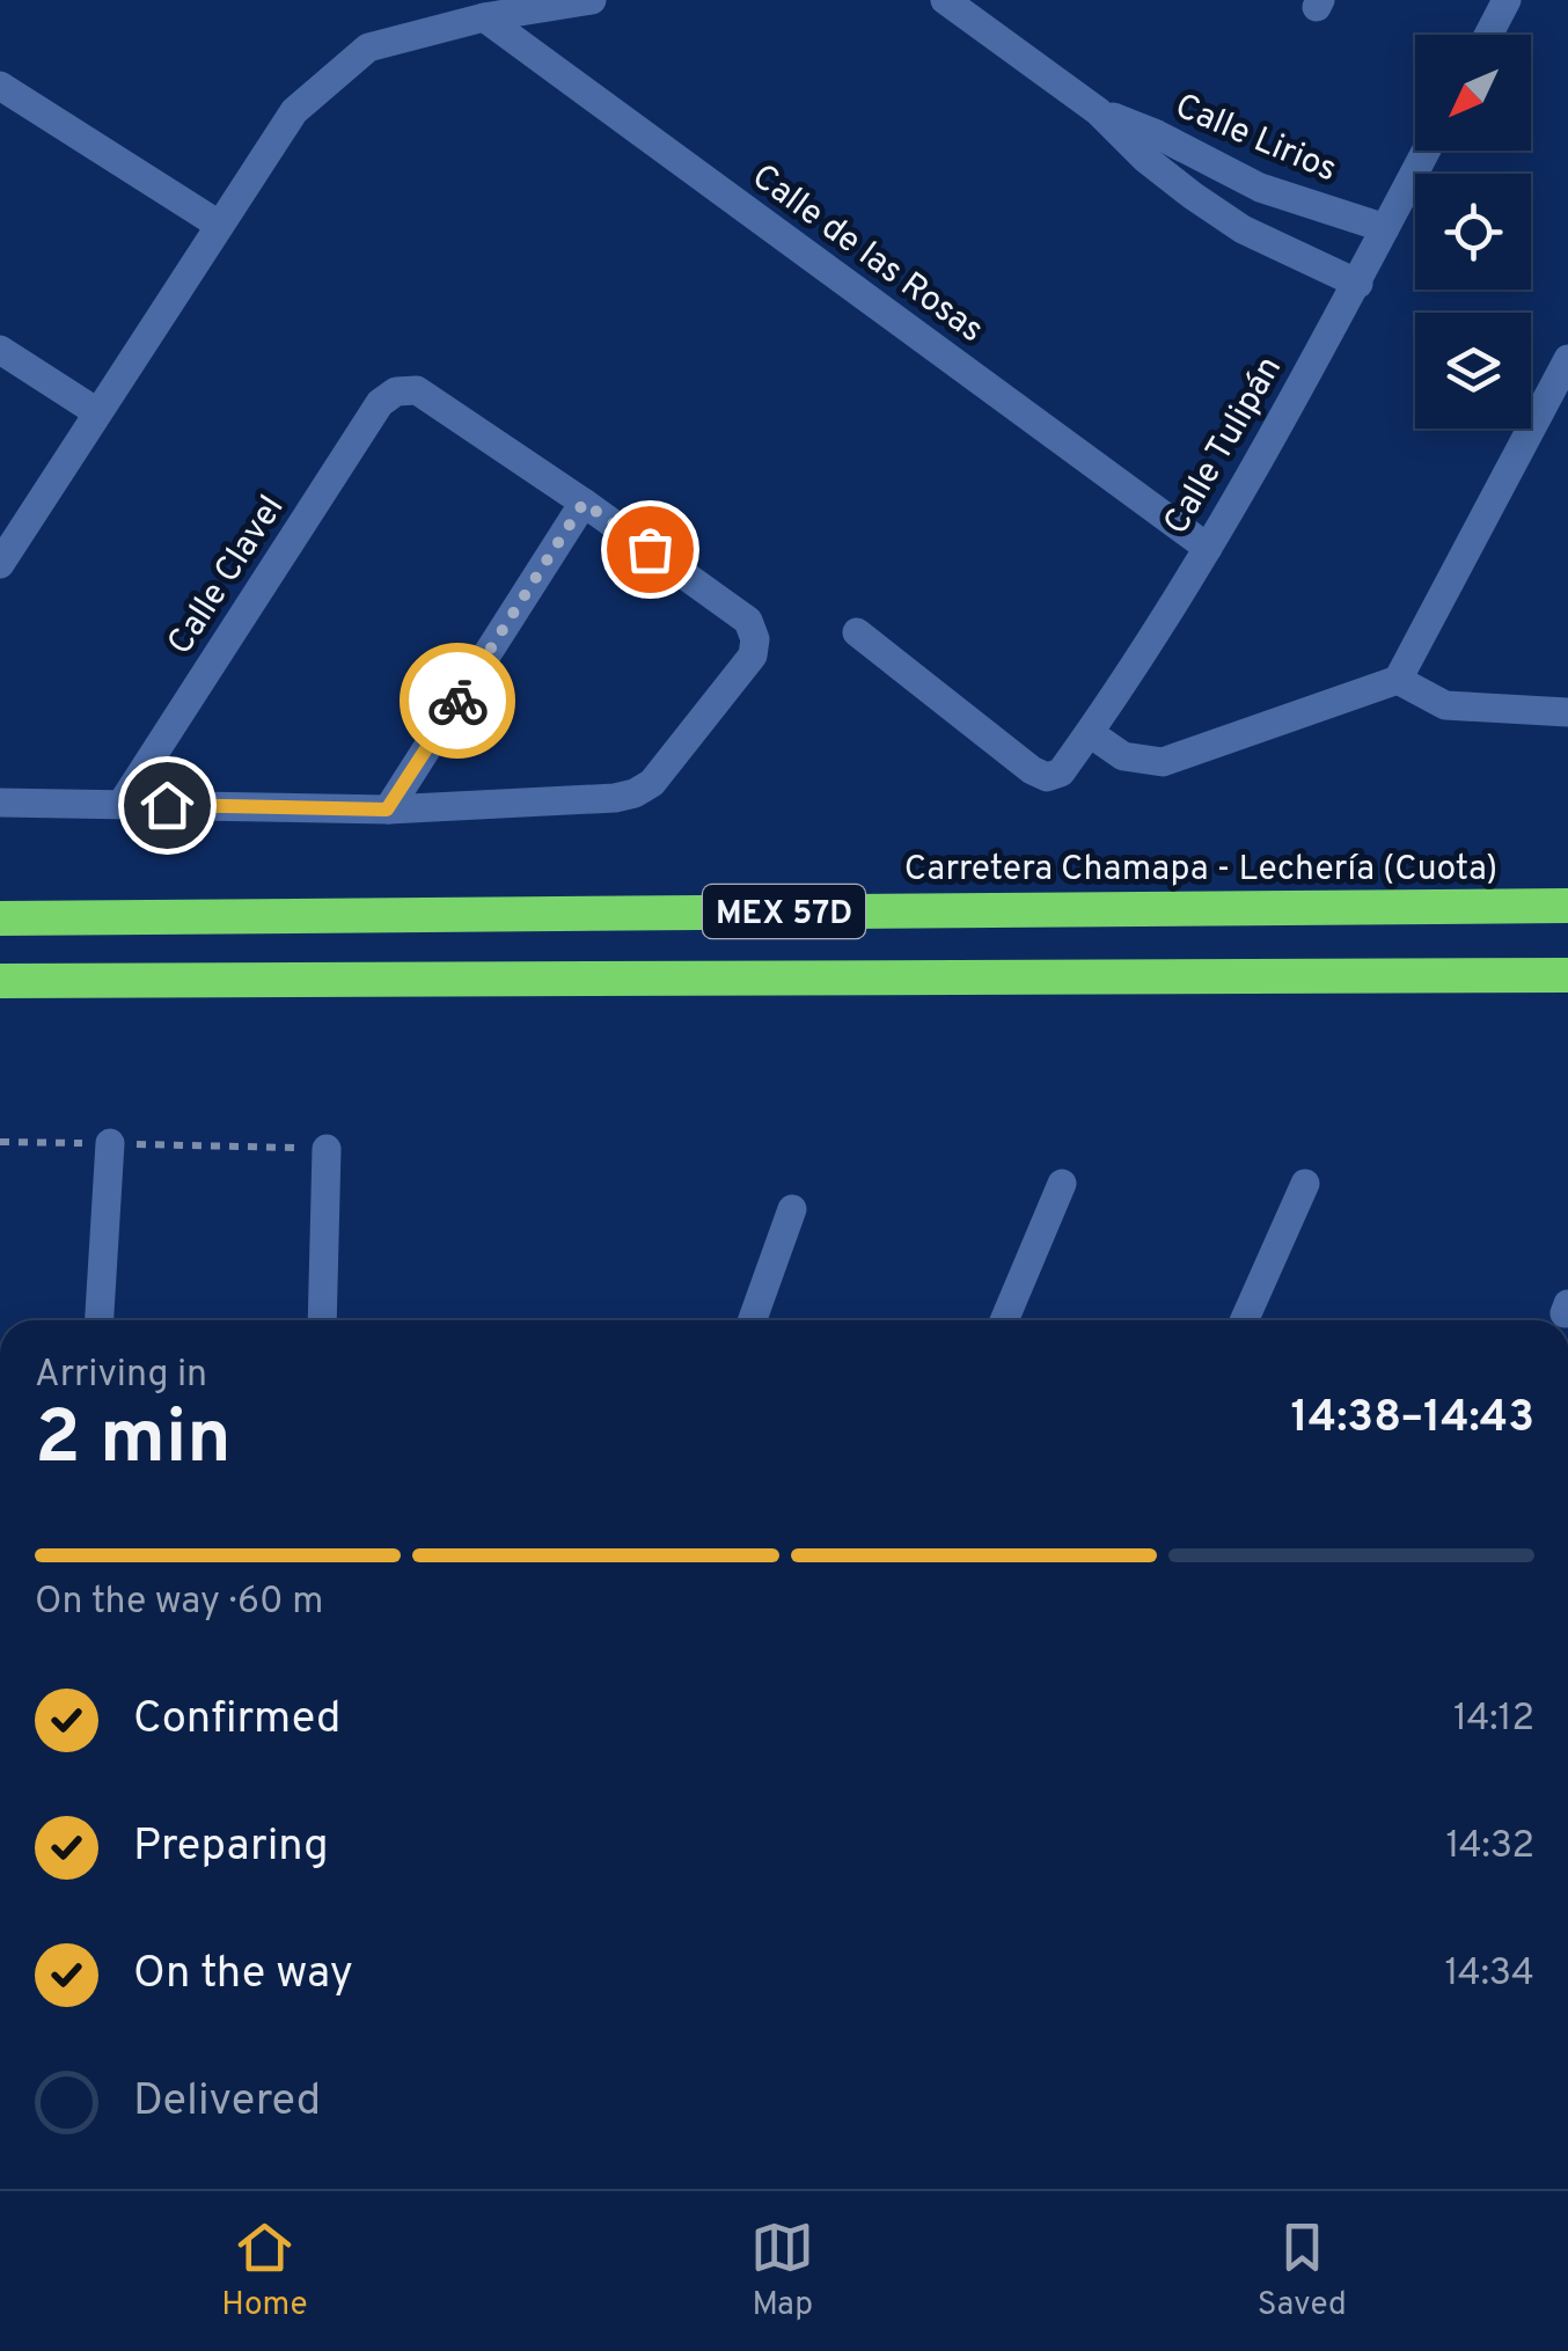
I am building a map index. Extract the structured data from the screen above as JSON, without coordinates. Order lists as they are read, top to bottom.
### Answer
{
  "streets": {
    "highway": ["Carretera Chamapa - Lechería (Cuota)", "MEX 57D"],
    "street": [
      "Calle Lirios",
      "Calle de las Rosas",
      "Calle Tulipán",
      "Calle Clavel"
    ]
  },
  "crossings": [
    ["Calle Lirios", "Calle Tulipán"],
    ["Calle de las Rosas", "Calle Tulipán"]
  ],
  "north": "bottom left",
  "page": {
    "heading": ["2 min", "Arriving in", "14:38–14:43"],
    "bar": "On the way · 60 m",
    "list": [
      ["Confirmed", "14:12"],
      ["Preparing", "14:32"],
      ["On the way", "14:34"],
      "Delivered"
    ],
    "tabs": ["Home", "Map", "Saved"]
  }
}
